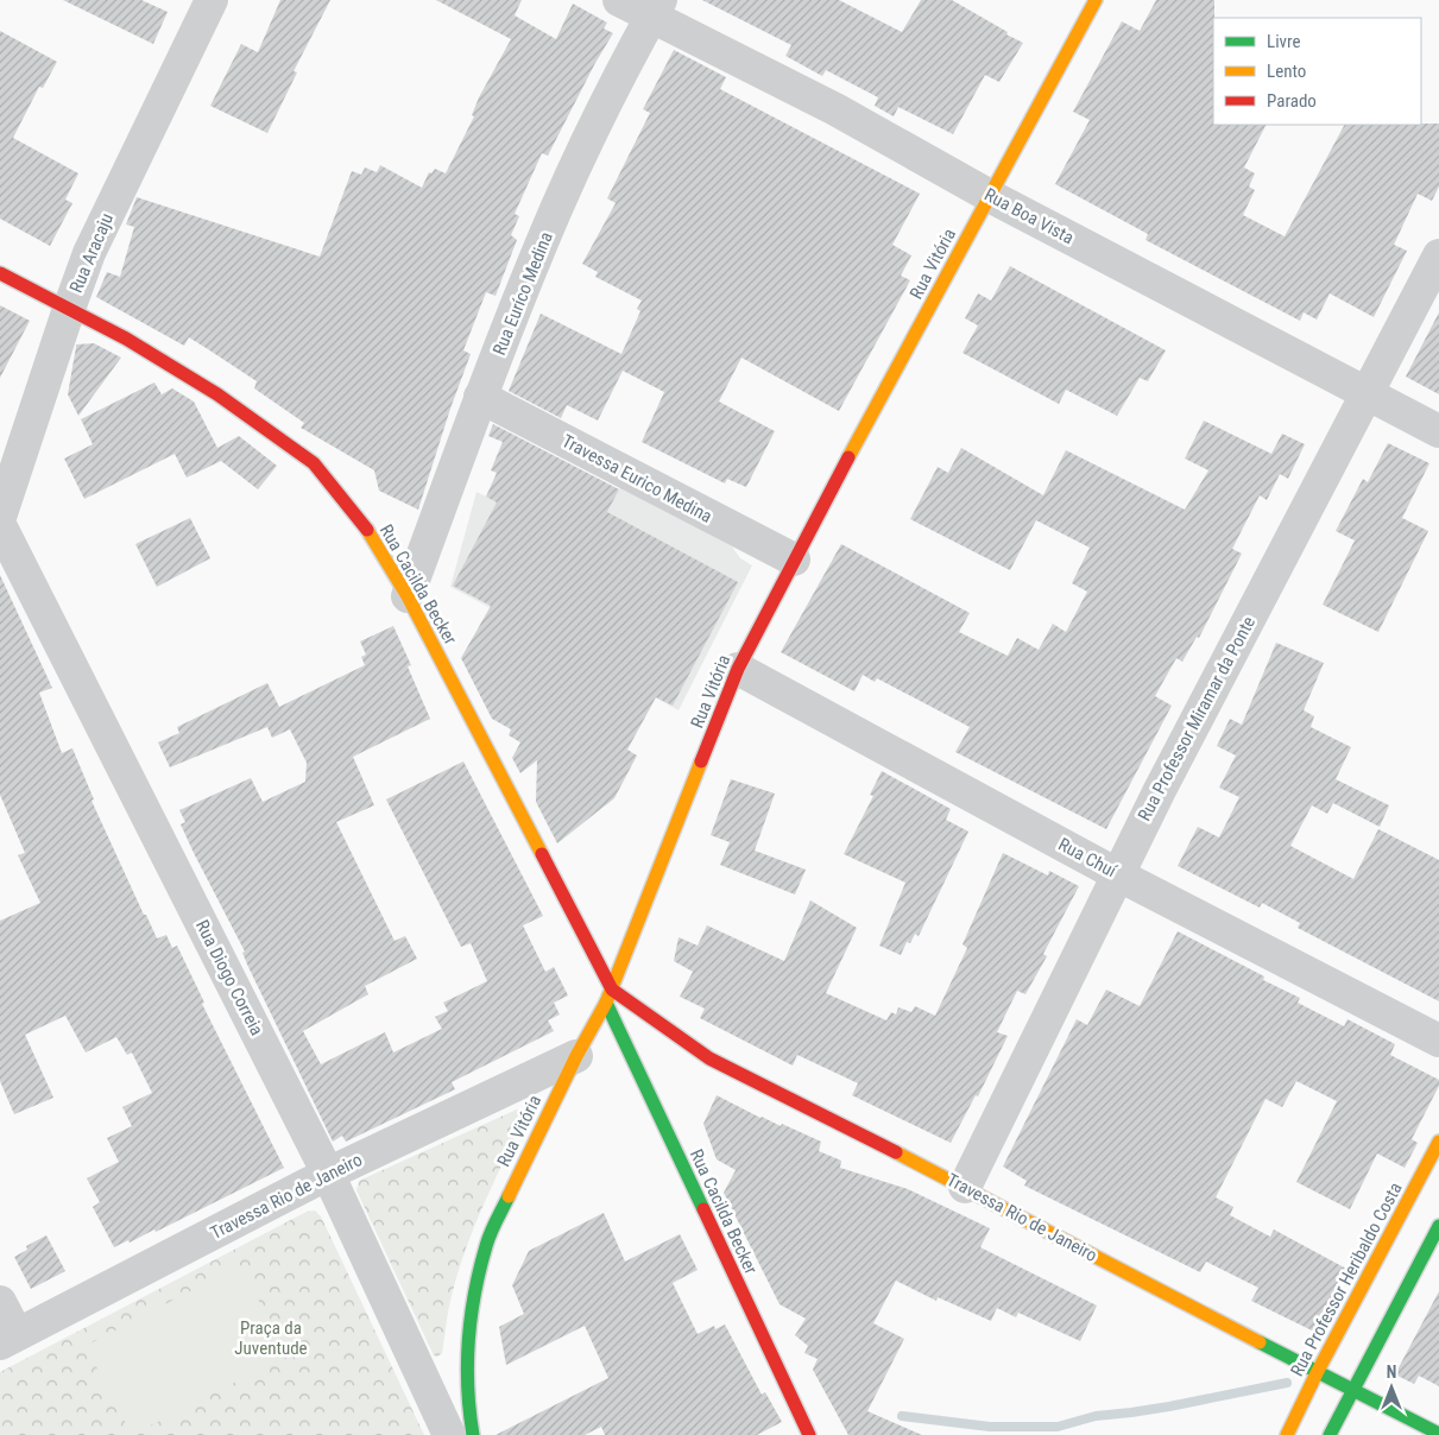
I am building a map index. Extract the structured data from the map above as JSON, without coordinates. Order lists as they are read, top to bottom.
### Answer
{
  "streets": {
    "main road": [
      "Rua Vitória",
      "Rua Cacilda Becker",
      "Travessa Rio de Janeiro",
      "Rua Professor Heribaldo Costa"
    ],
    "street": [
      "Rua Boa Vista",
      "Rua Aracaju",
      "Rua Euríco Medina",
      "Travessa Eurico Medina",
      "Rua Professor Miramar da Ponte",
      "Rua Chuí",
      "Rua Diogo Correia"
    ]
  },
  "crossings": [
    ["Rua Boa Vista", "Rua Vitória"],
    ["Rua Boa Vista", "Rua Euríco Medina"],
    ["Rua Boa Vista", "Rua Professor Miramar da Ponte"],
    ["Rua Aracaju", "Rua Cacilda Becker"],
    ["Rua Vitória", "Travessa Eurico Medina"],
    ["Rua Vitória", "Rua Cacilda Becker"],
    ["Rua Vitória", "Rua Chuí"],
    ["Rua Vitória", "Travessa Rio de Janeiro"],
    ["Rua Euríco Medina", "Travessa Eurico Medina"],
    ["Rua Euríco Medina", "Rua Cacilda Becker"],
    ["Rua Cacilda Becker", "Travessa Rio de Janeiro"],
    ["Rua Professor Miramar da Ponte", "Rua Chuí"],
    ["Rua Professor Miramar da Ponte", "Travessa Rio de Janeiro"],
    ["Rua Diogo Correia", "Travessa Rio de Janeiro"],
    ["Travessa Rio de Janeiro", "Rua Professor Heribaldo Costa"]
  ],
  "parks": ["Praça da Juventude"],
  "legend": ["Livre", "Lento", "Parado"],
  "north": "top"
}
